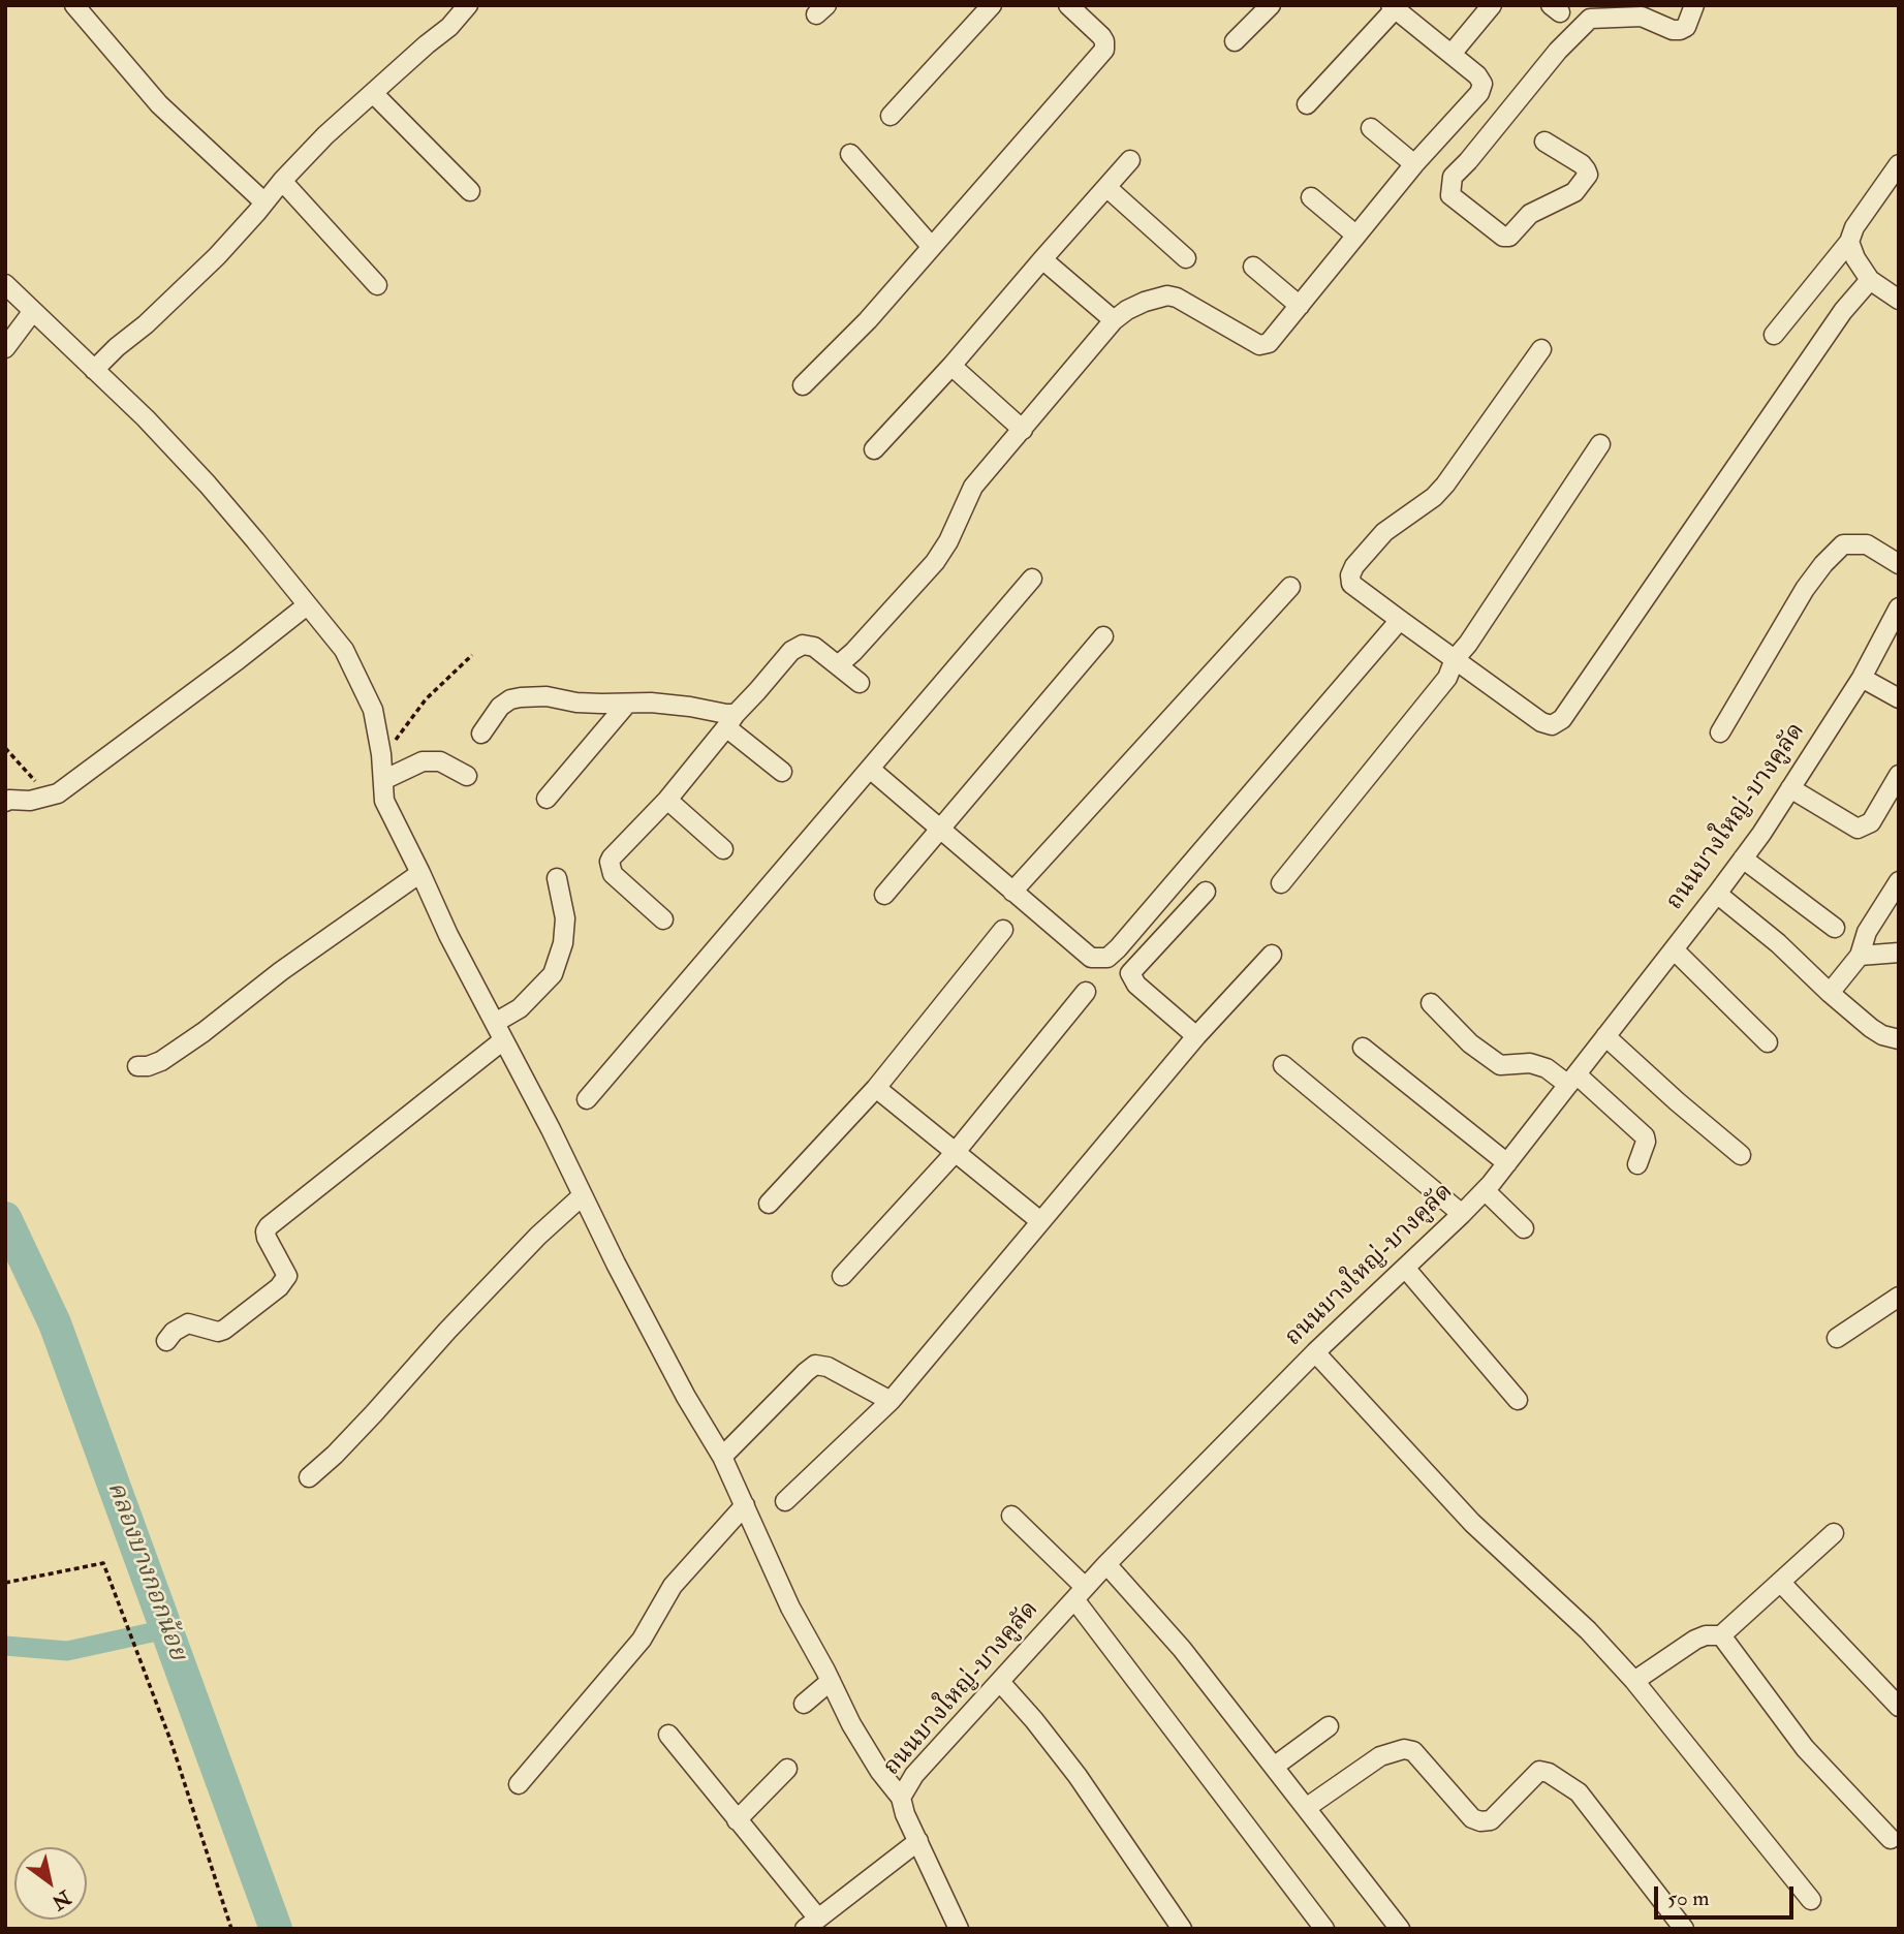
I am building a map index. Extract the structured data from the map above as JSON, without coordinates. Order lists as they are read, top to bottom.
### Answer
{
  "streets": {
    "street": ["ถนนบางใหญ่-บางคูลัด"]
  },
  "water": ["คลองบางกอกน้อย"],
  "scale_bar": "50 m",
  "north": "bottom right"
}
